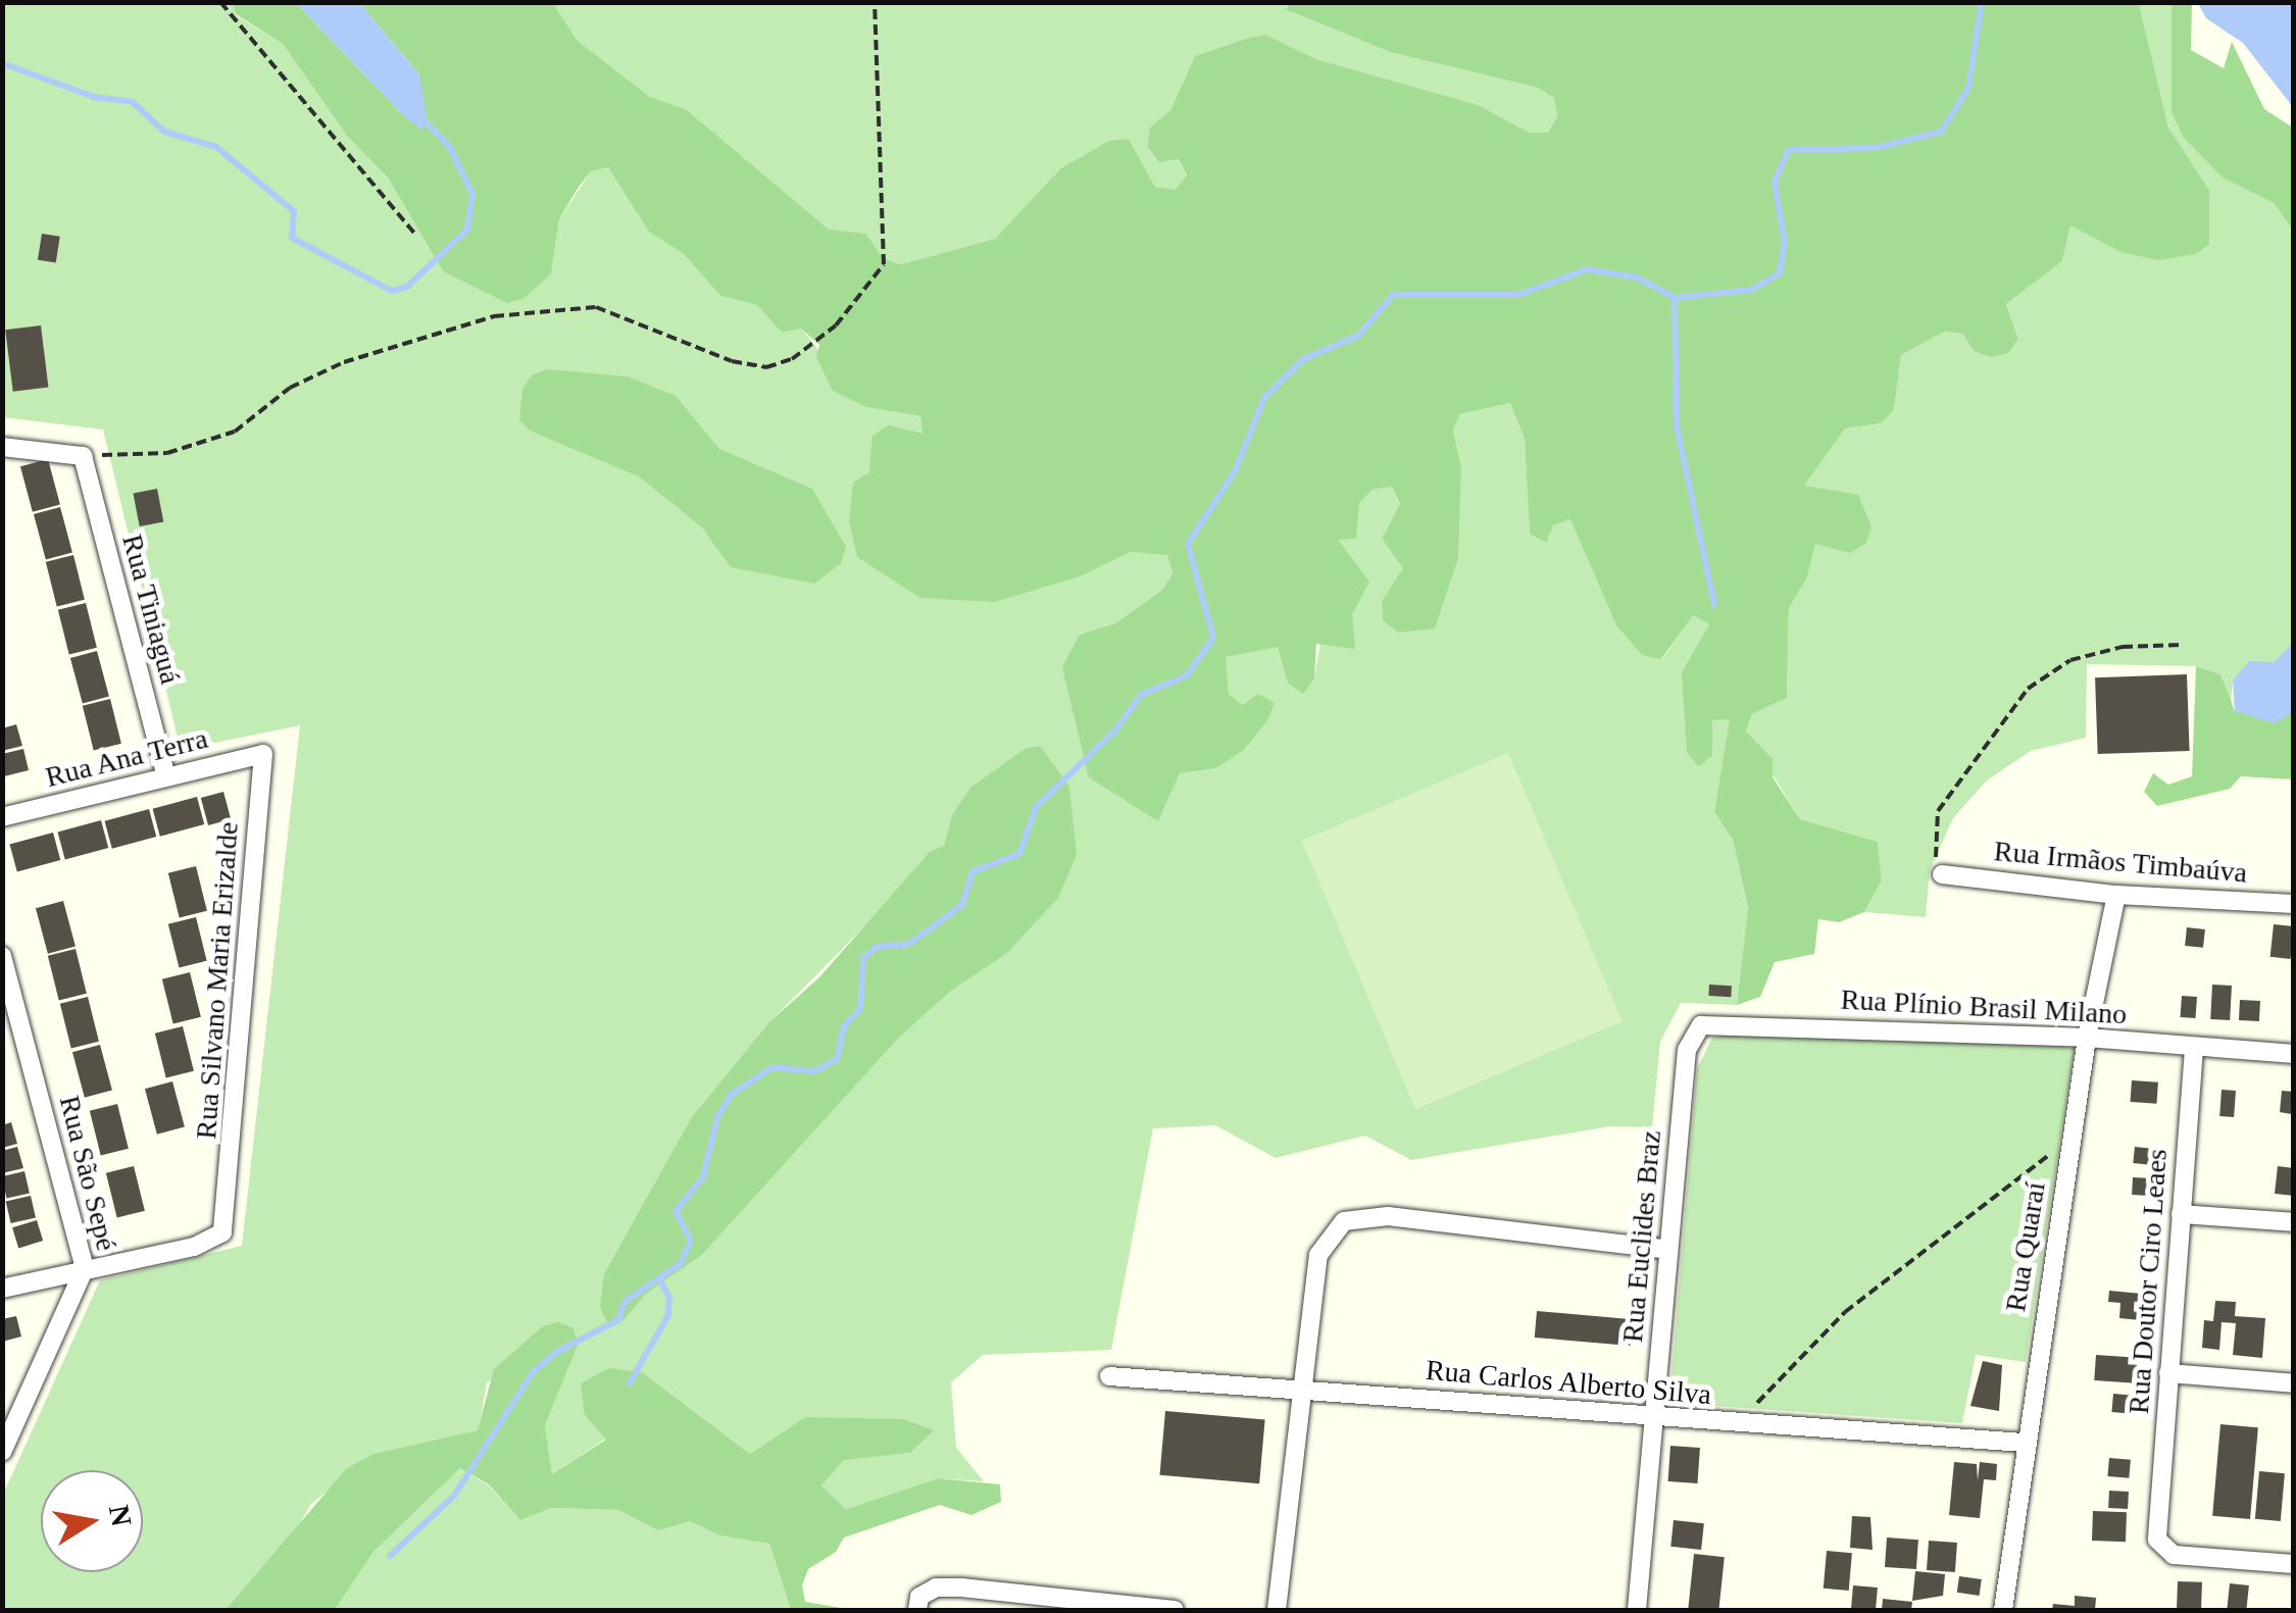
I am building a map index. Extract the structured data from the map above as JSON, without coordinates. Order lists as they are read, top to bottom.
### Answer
{
  "streets": {
    "street": [
      "Rua Tiniaguá",
      "Rua Ana Terra",
      "Rua Irmãos Timbaúva",
      "Rua Silvano Maria Erizalde",
      "Rua Plínio Brasil Milano",
      "Rua São Sepé",
      "Rua Euclides Braz",
      "Rua Quaraí",
      "Rua Doutor Ciro Leaes",
      "Rua Carlos Alberto Silva"
    ]
  },
  "crossings": [
    ["Rua Tiniaguá", "Rua Ana Terra"],
    ["Rua Ana Terra", "Rua Silvano Maria Erizalde"],
    ["Rua Irmãos Timbaúva", "Rua Quaraí"],
    ["Rua Silvano Maria Erizalde", "Rua São Sepé"],
    ["Rua Plínio Brasil Milano", "Rua Euclides Braz"],
    ["Rua Plínio Brasil Milano", "Rua Quaraí"],
    ["Rua Plínio Brasil Milano", "Rua Doutor Ciro Leaes"],
    ["Rua Euclides Braz", "Rua Carlos Alberto Silva"],
    ["Rua Quaraí", "Rua Carlos Alberto Silva"]
  ],
  "north": "right"
}
